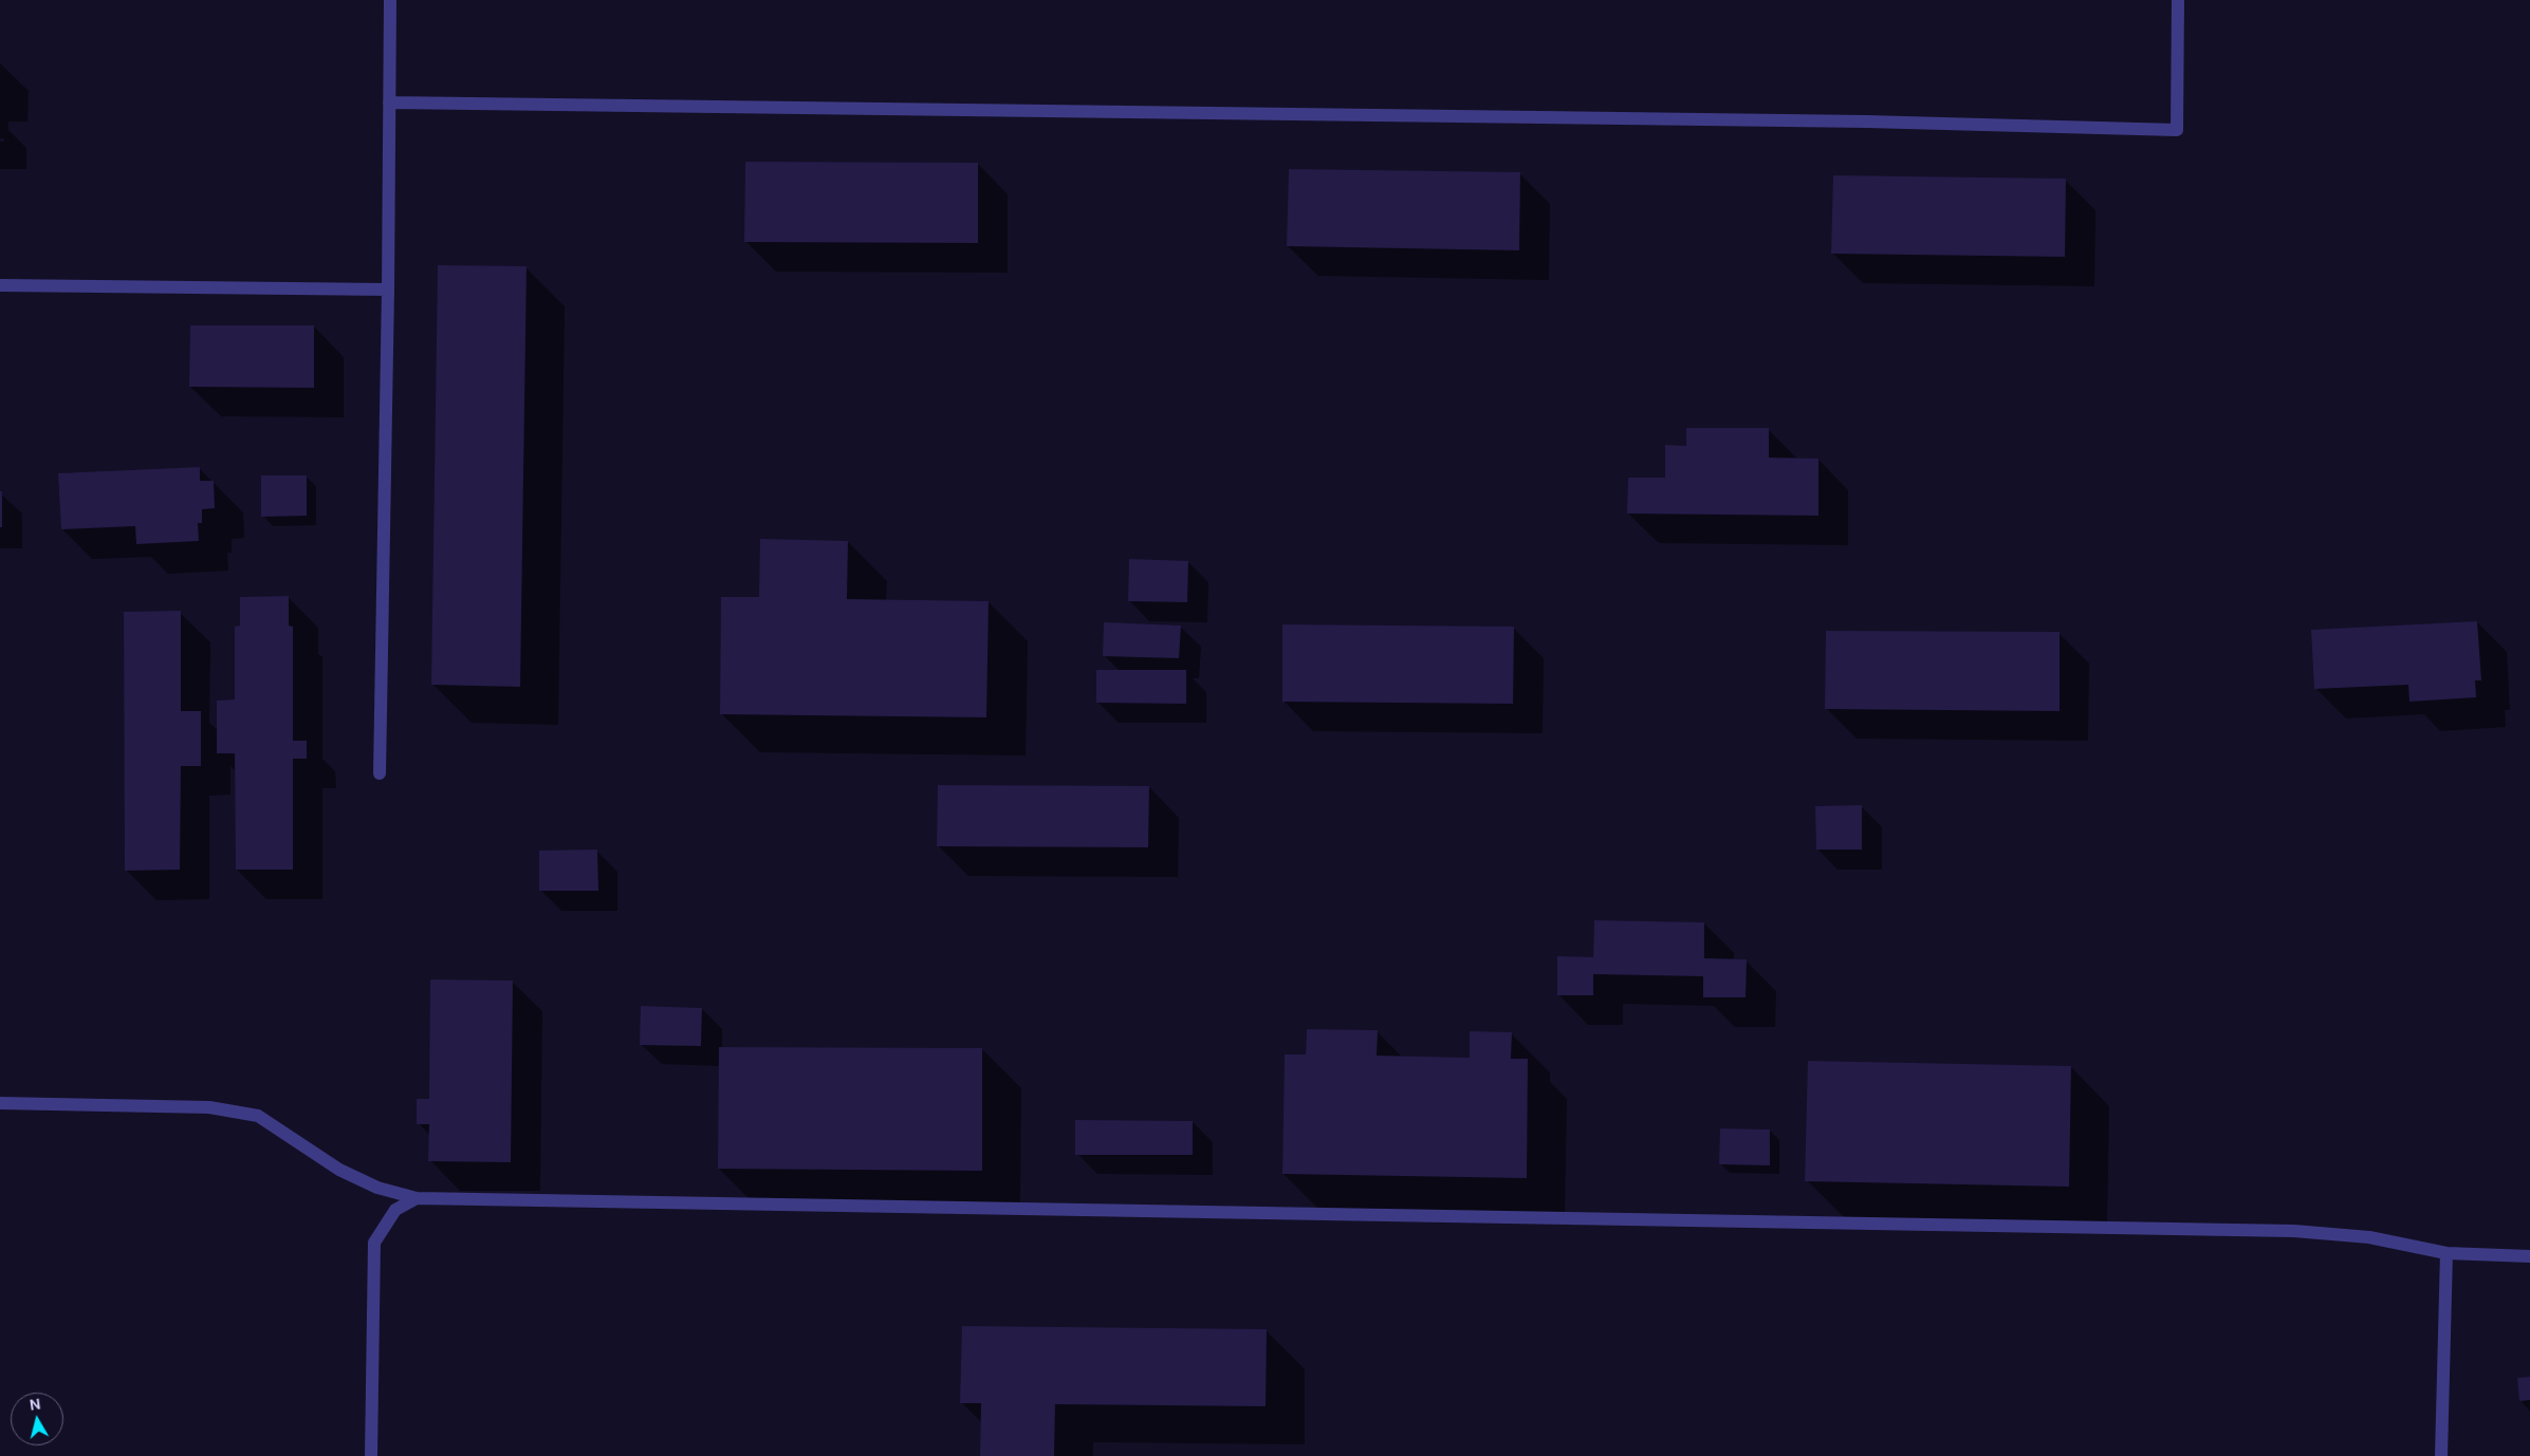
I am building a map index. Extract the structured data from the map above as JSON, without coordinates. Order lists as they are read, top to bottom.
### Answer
{
  "north": "top"
}
